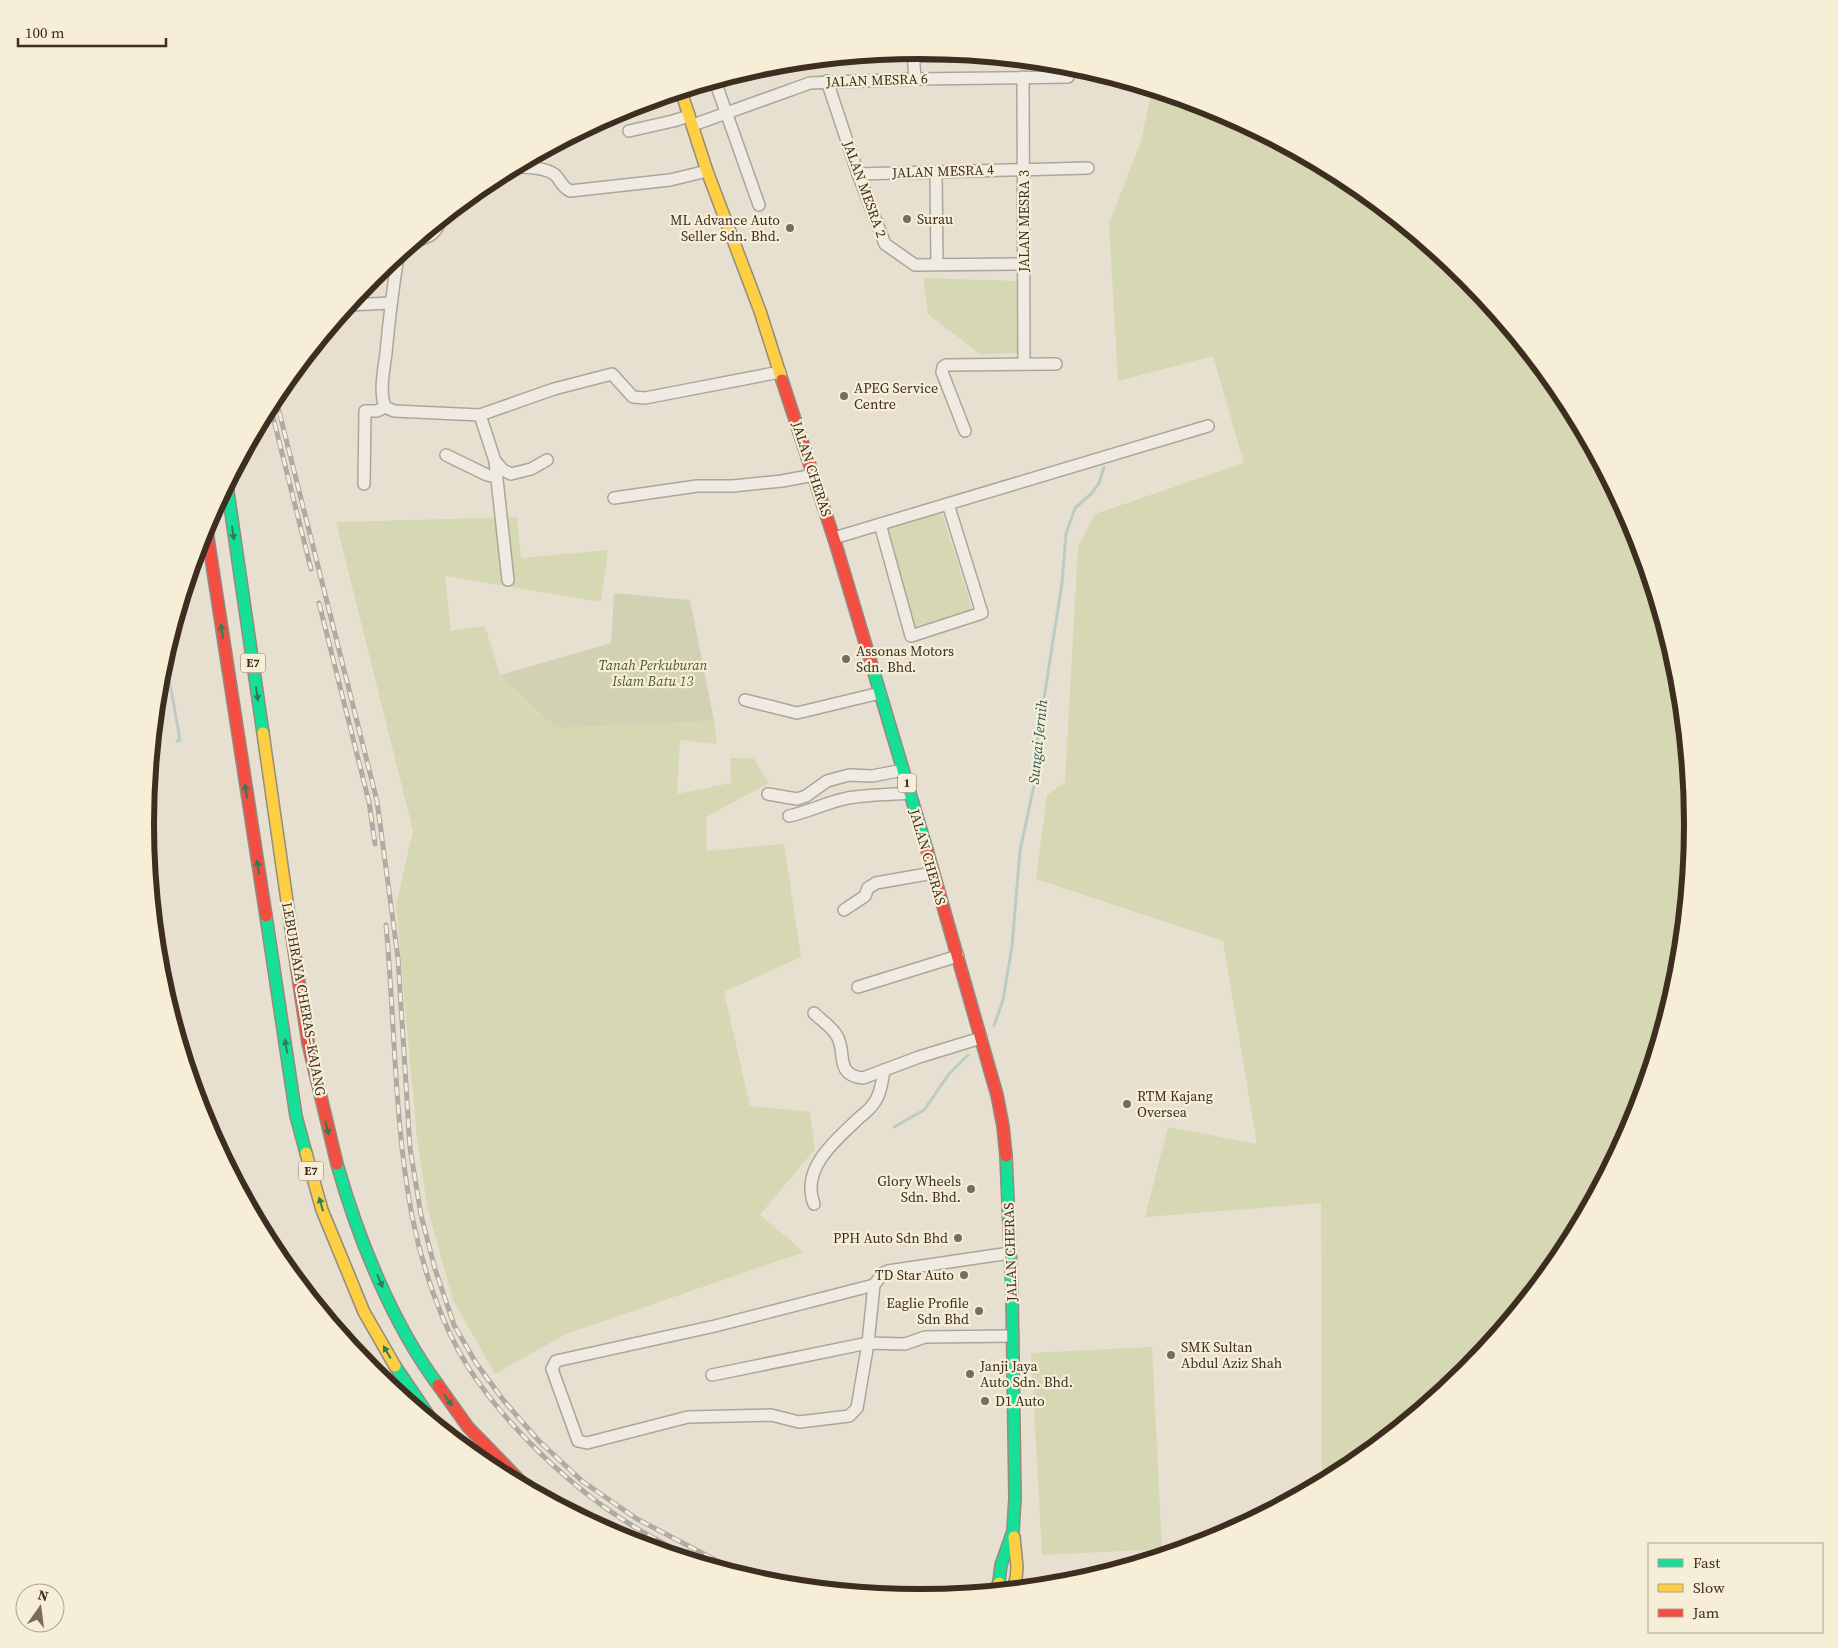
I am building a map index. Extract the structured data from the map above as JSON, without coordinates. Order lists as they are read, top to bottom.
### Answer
{
  "streets": {
    "main road": [
      "JALAN CHERAS",
      "E7",
      "1",
      "LEBUHRAYA CHERAS–KAJANG"
    ],
    "street": [
      "JALAN MESRA 6",
      "JALAN MESRA 4",
      "JALAN MESRA 2",
      "JALAN MESRA 3"
    ]
  },
  "crossings": [
    ["JALAN MESRA 6", "JALAN MESRA 2"],
    ["JALAN MESRA 6", "JALAN MESRA 3"],
    ["JALAN MESRA 6", "JALAN CHERAS"],
    ["JALAN MESRA 4", "JALAN MESRA 2"],
    ["JALAN MESRA 4", "JALAN MESRA 3"],
    ["JALAN MESRA 2", "JALAN MESRA 3"]
  ],
  "water": ["Sungai Jernih"],
  "parks": ["Tanah Perkuburan Islam Batu 13"],
  "places": [
    "Surau",
    "ML Advance Auto Seller Sdn. Bhd.",
    "APEG Service Centre",
    "Assonas Motors Sdn. Bhd.",
    "RTM Kajang Oversea",
    "Glory Wheels Sdn. Bhd.",
    "PPH Auto Sdn Bhd",
    "TD Star Auto",
    "Eaglie Profile Sdn Bhd",
    "SMK Sultan Abdul Aziz Shah",
    "Janji Jaya Auto Sdn. Bhd.",
    "D1 Auto"
  ],
  "legend": ["Fast", "Slow", "Jam"],
  "scale_bar": "100 m",
  "north": "top"
}
